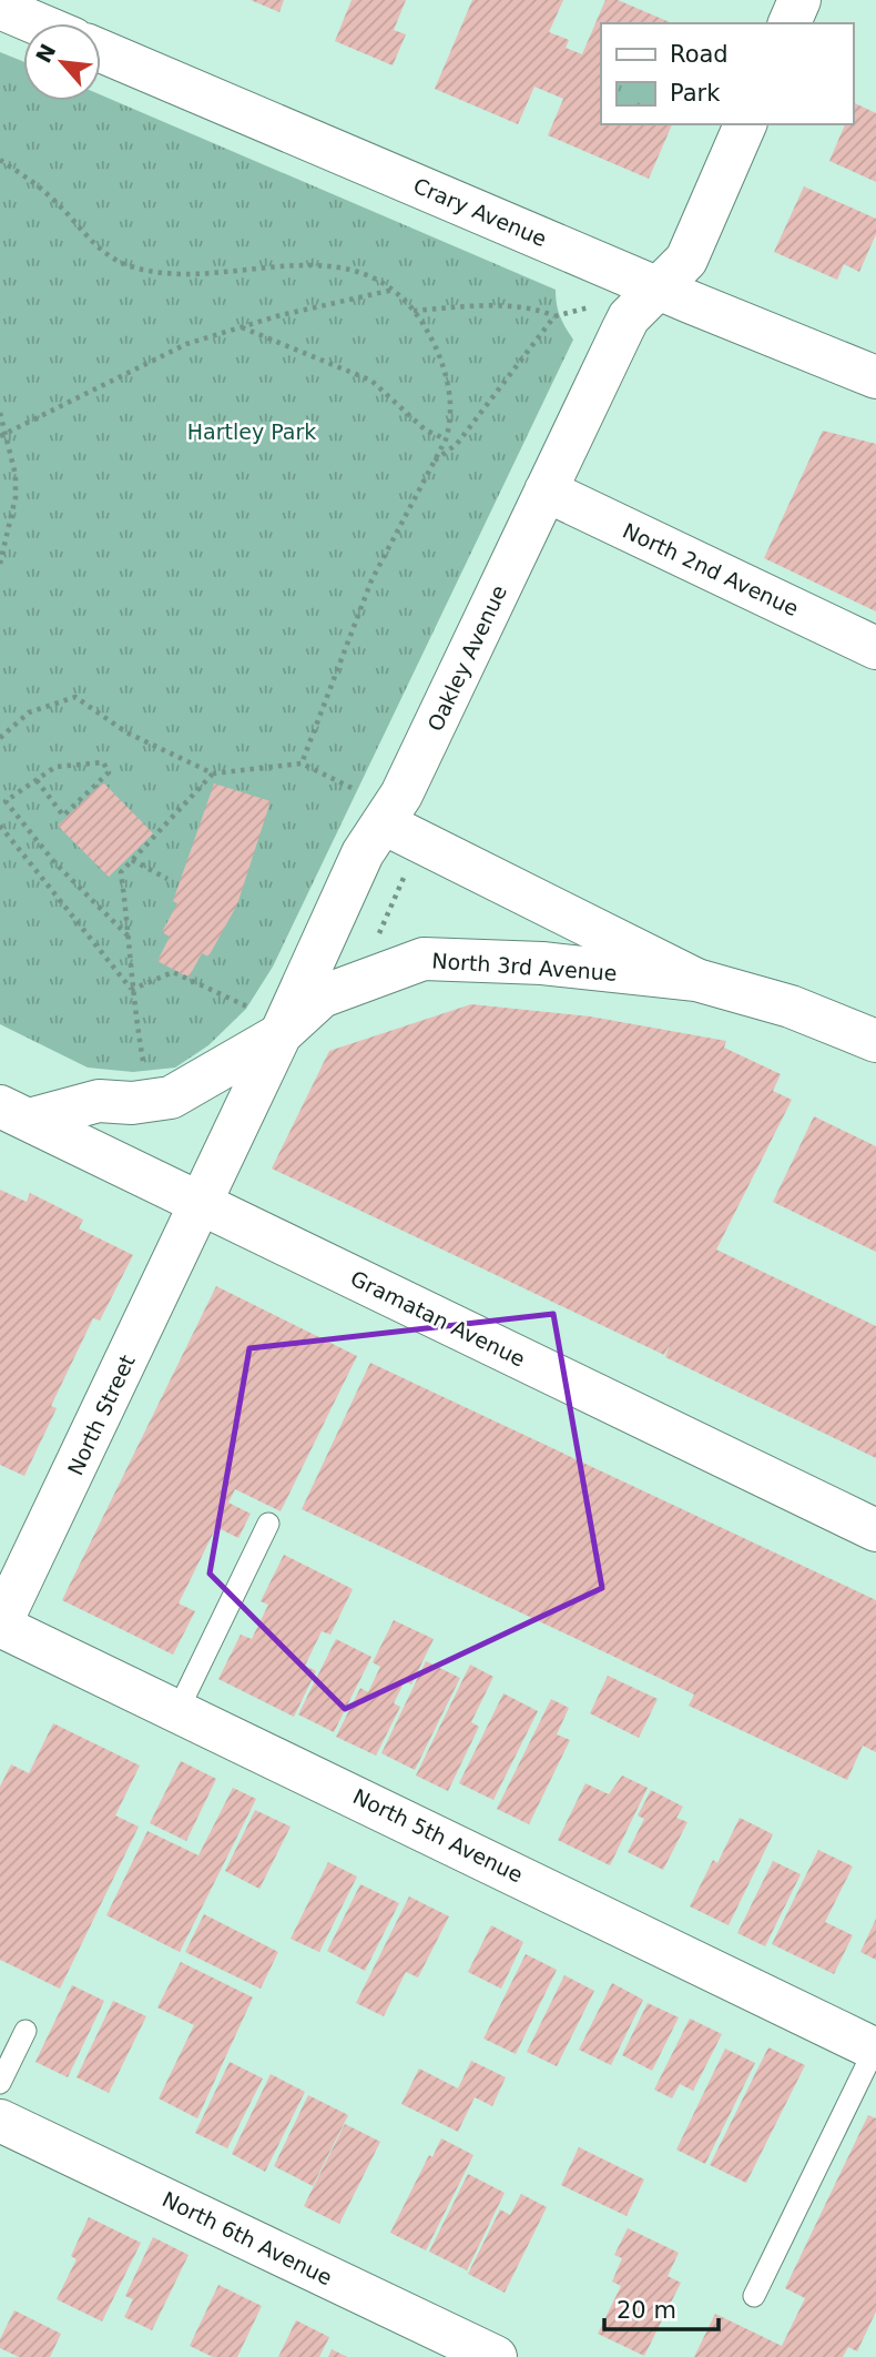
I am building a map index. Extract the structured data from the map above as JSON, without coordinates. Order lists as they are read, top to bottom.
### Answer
{
  "streets": {
    "street": [
      "Crary Avenue",
      "North 2nd Avenue",
      "Oakley Avenue",
      "North 3rd Avenue",
      "Gramatan Avenue",
      "North Street",
      "North 5th Avenue",
      "North 6th Avenue"
    ]
  },
  "crossings": [
    ["Crary Avenue", "Oakley Avenue"],
    ["North 2nd Avenue", "Oakley Avenue"],
    ["Oakley Avenue", "North 3rd Avenue"],
    ["Oakley Avenue", "Gramatan Avenue"],
    ["Oakley Avenue", "North Street"],
    ["Gramatan Avenue", "North Street"],
    ["North Street", "North 5th Avenue"]
  ],
  "parks": ["Hartley Park"],
  "legend": ["Road", "Park"],
  "scale_bar": "20 m",
  "north": "top left"
}
